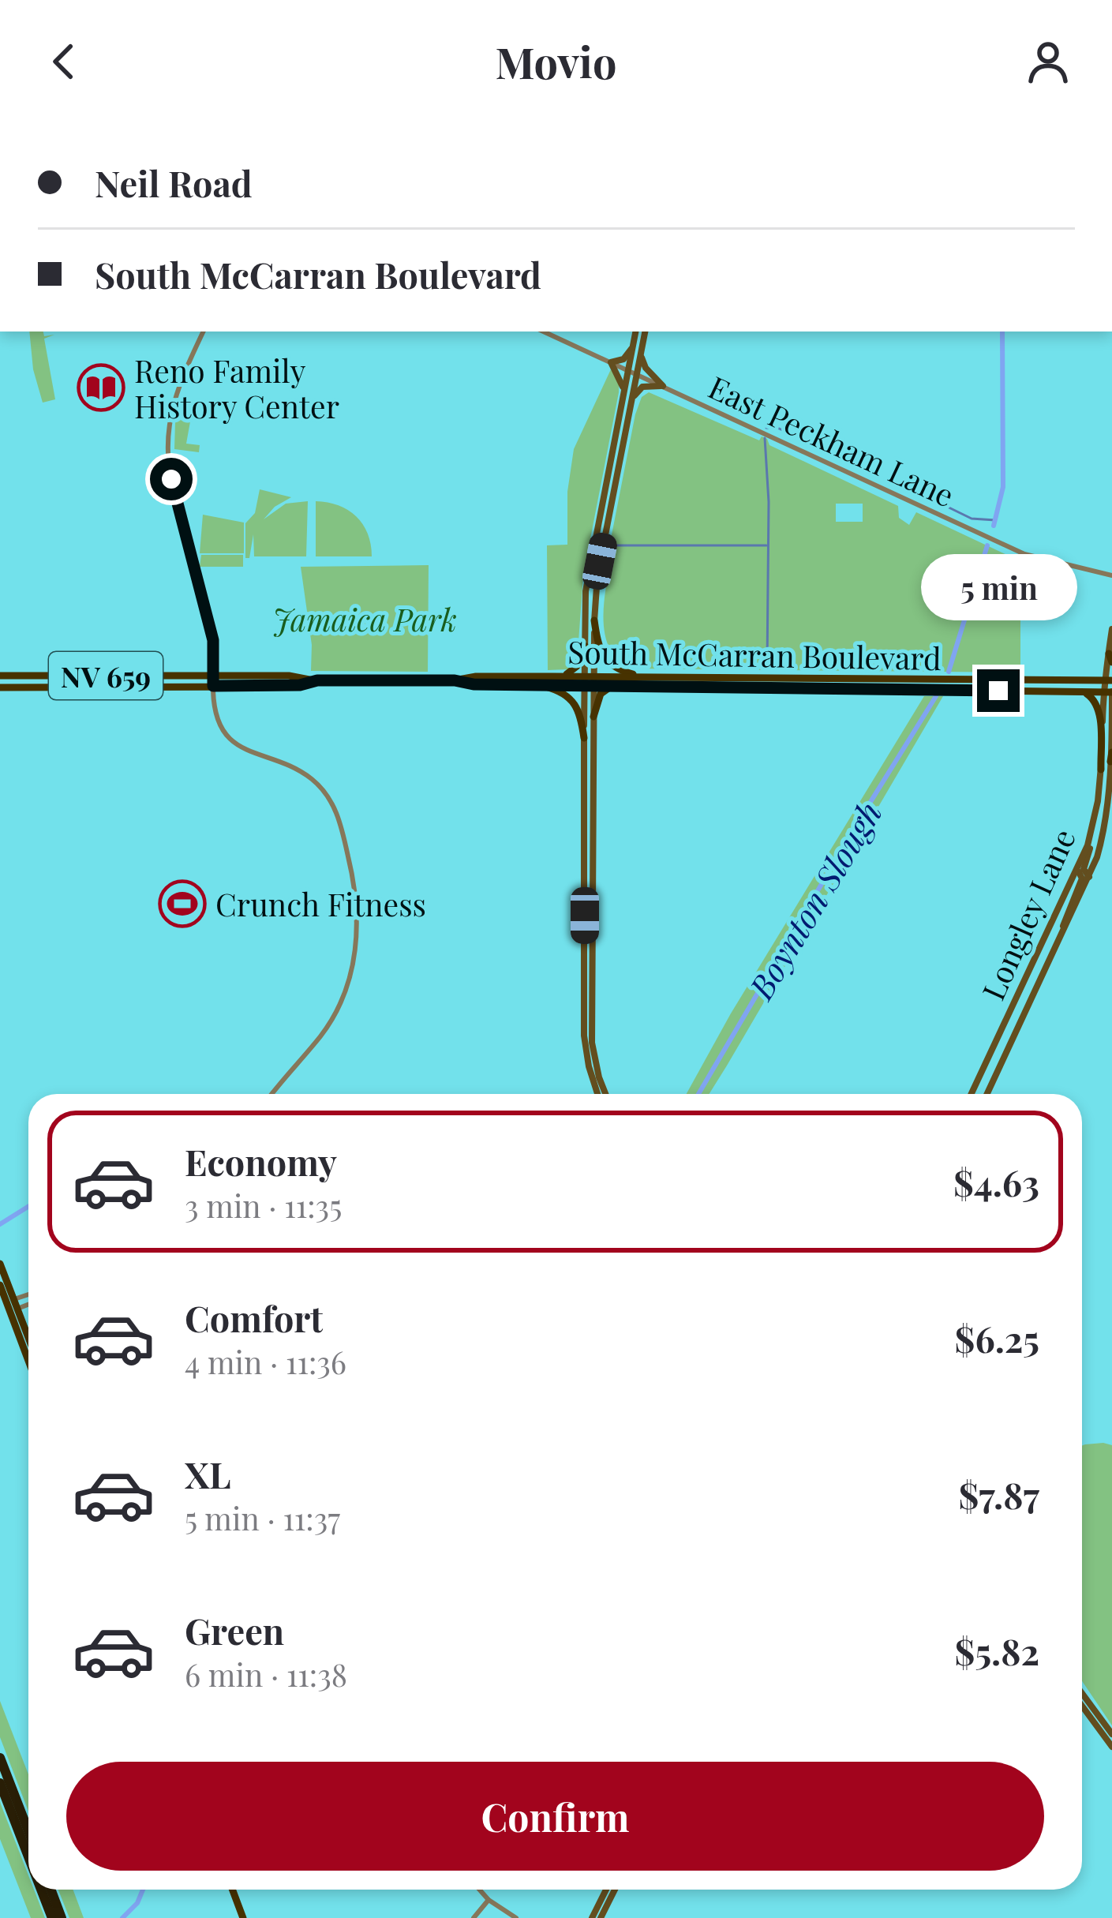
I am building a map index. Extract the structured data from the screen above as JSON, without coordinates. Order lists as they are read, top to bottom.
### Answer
{
  "streets": {
    "main road": ["South McCarran Boulevard", "NV 659", "Longley Lane"],
    "street": ["East Peckham Lane"]
  },
  "crossings": [
    ["South McCarran Boulevard", "Longley Lane"]
  ],
  "water": ["Boynton Slough"],
  "parks": ["Jamaica Park"],
  "places": {
    "library": ["Reno Family History Center"],
    "sports": ["Crunch Fitness"]
  },
  "page": {
    "header": "Movio",
    "banner": ["Neil Road", "South McCarran Boulevard"],
    "bubble": "5 min",
    "list": [
      {
        "name": "Economy",
        "note": "3 min · 11:35",
        "value": "$4.63"
      },
      {
        "name": "Comfort",
        "note": "4 min · 11:36",
        "value": "$6.25"
      },
      {
        "name": "XL",
        "note": "5 min · 11:37",
        "value": "$7.87"
      },
      {
        "name": "Green",
        "note": "6 min · 11:38",
        "value": "$5.82"
      }
    ],
    "buttons": "Confirm"
  }
}
